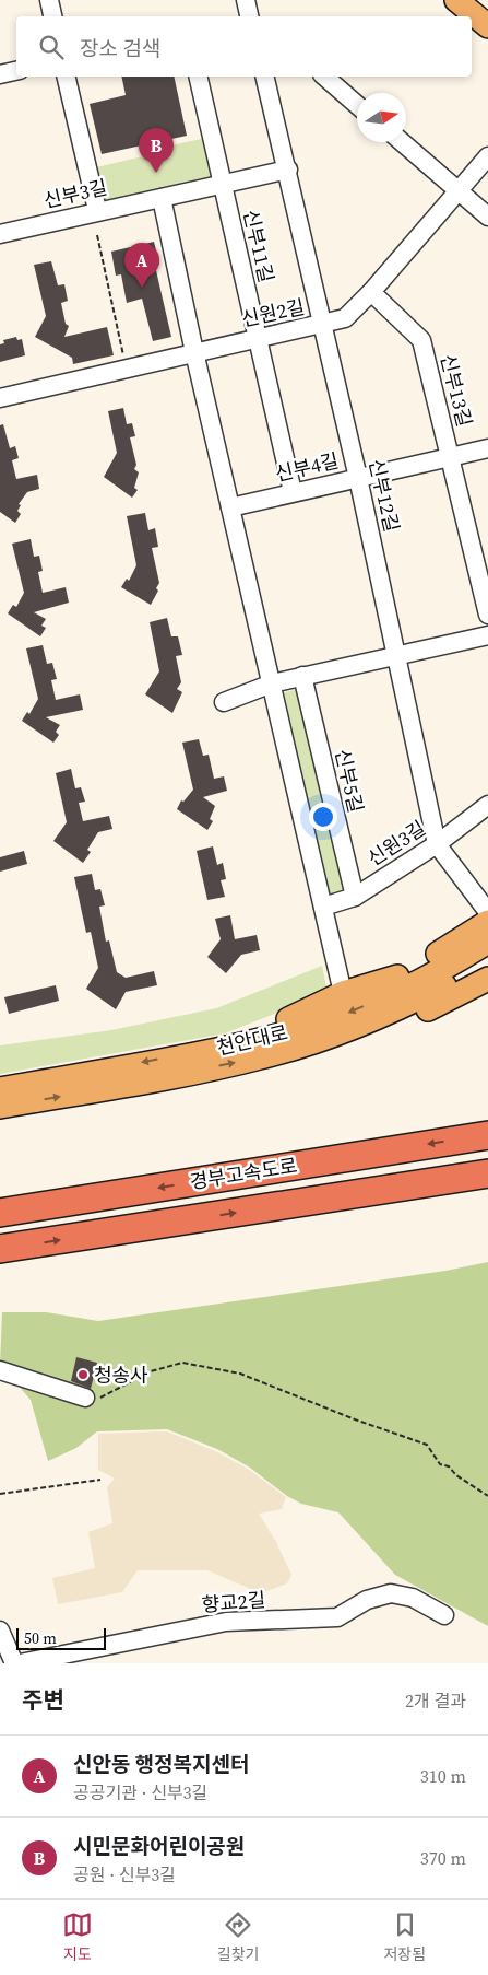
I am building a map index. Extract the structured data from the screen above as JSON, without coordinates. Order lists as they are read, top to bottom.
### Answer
{
  "streets": {
    "highway": ["경부고속도로"],
    "main road": ["천안대로"],
    "street": [
      "신부3길",
      "신부11길",
      "신원2길",
      "신부13길",
      "신부4길",
      "신부12길",
      "신부5길",
      "신원3길",
      "향교2길"
    ]
  },
  "crossings": [
    ["신부3길", "신부11길"],
    ["신부3길", "신부12길"],
    ["신부11길", "신원2길"],
    ["신부11길", "신부4길"],
    ["신원2길", "신부13길"],
    ["신원2길", "신부12길"],
    ["신부13길", "신부4길"],
    ["신부4길", "신부12길"],
    ["신부12길", "신원3길"],
    ["신부5길", "신원3길"]
  ],
  "places": ["청송사"],
  "scale_bar": "50 m",
  "north": "right",
  "page": {
    "search": "장소 검색",
    "pins": ["B", "A"],
    "scale": "50 m",
    "heading": ["주변", "2개 결과"],
    "list": [
      {
        "mark": "A",
        "name": "신안동 행정복지센터",
        "note": "공공기관 · 신부3길",
        "value": "310 m"
      },
      {
        "mark": "B",
        "name": "시민문화어린이공원",
        "note": "공원 · 신부3길",
        "value": "370 m"
      }
    ],
    "nav": ["지도", "길찾기", "저장됨"]
  }
}
